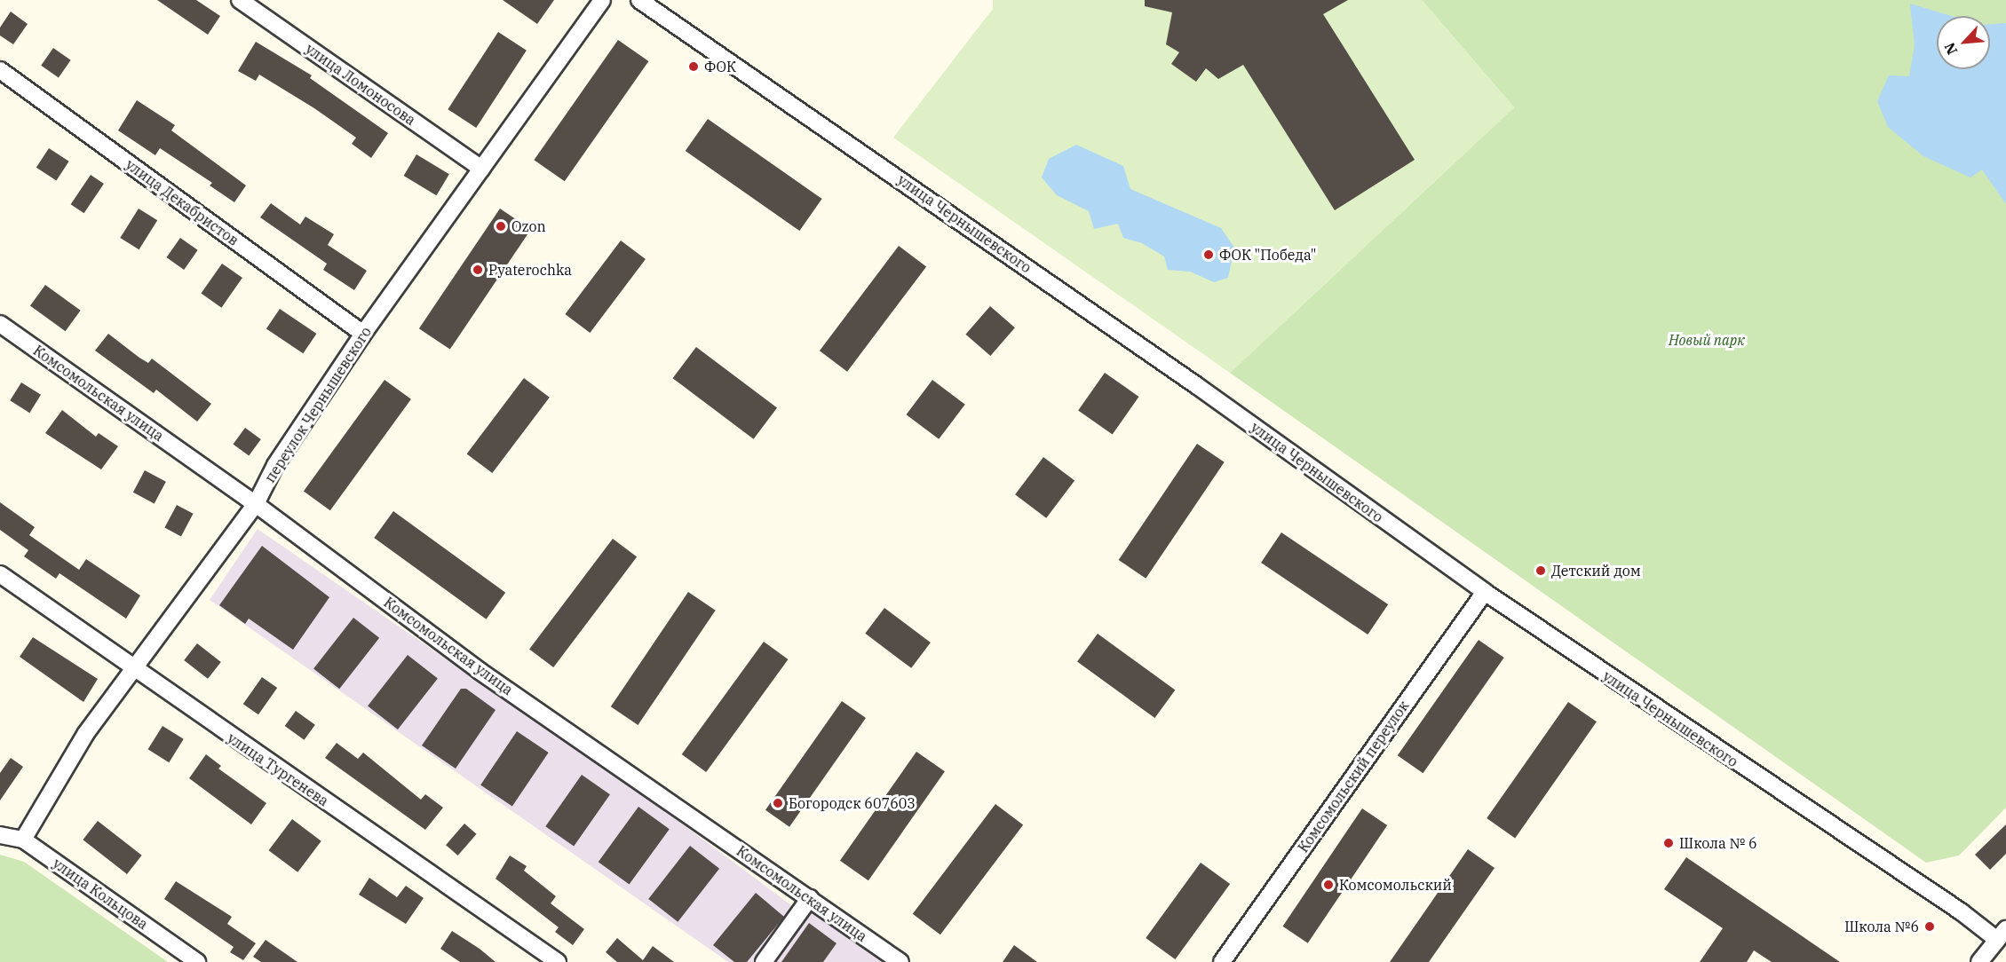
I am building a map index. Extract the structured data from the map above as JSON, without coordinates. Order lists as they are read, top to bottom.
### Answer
{
  "streets": {
    "street": [
      "улица Ломоносова",
      "улица Декабристов",
      "улица Чернышевского",
      "Комсомольская улица",
      "переулок Чернышевского",
      "улица Тургенева",
      "Комсомольский переулок",
      "улица Кольцова"
    ]
  },
  "crossings": [
    ["улица Ломоносова", "переулок Чернышевского"],
    ["улица Декабристов", "переулок Чернышевского"],
    ["улица Чернышевского", "Комсомольский переулок"],
    ["Комсомольская улица", "переулок Чернышевского"],
    ["переулок Чернышевского", "улица Тургенева"],
    ["переулок Чернышевского", "улица Кольцова"]
  ],
  "parks": ["Новый парк"],
  "places": [
    "ФОК",
    "Ozon",
    "ФОК \"Победа\"",
    "Pyaterochka",
    "Детский дом",
    "Богородск 607603",
    "Школа № 6",
    "Комсомольский",
    "Школа №6"
  ],
  "north": "bottom left"
}
